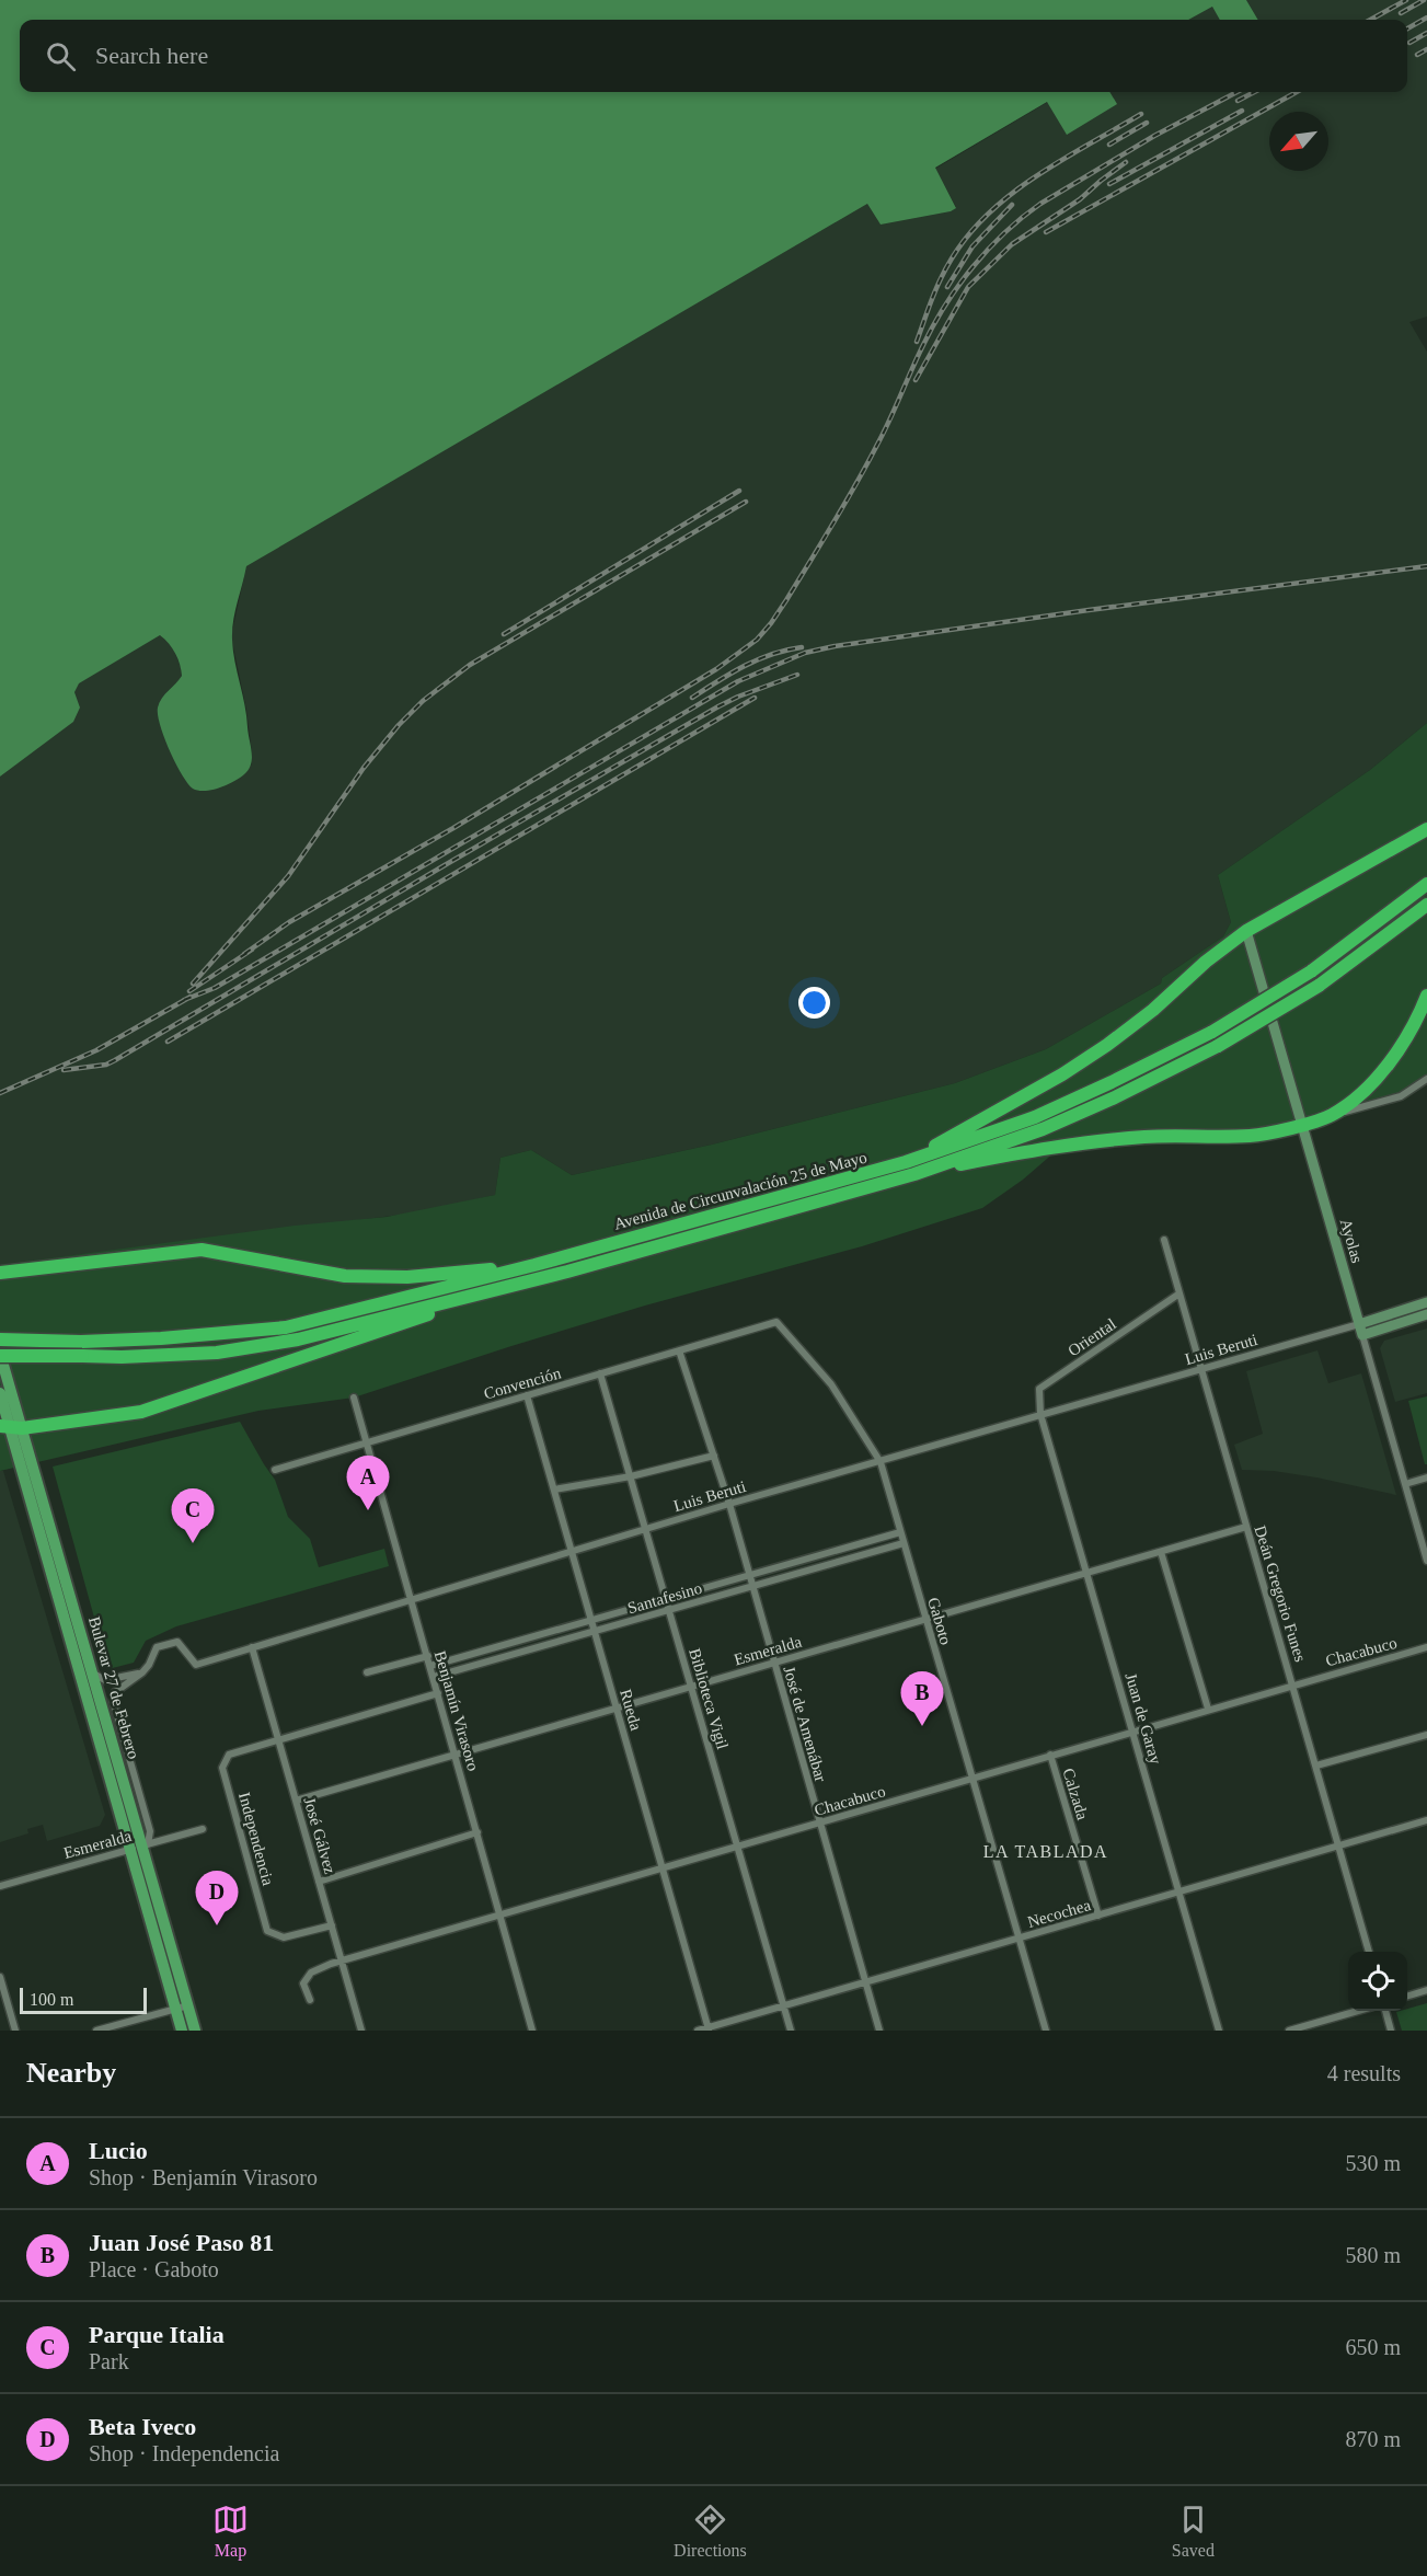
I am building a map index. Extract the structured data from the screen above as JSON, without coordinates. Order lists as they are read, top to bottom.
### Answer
{
  "streets": {
    "highway": ["Avenida de Circunvalación 25 de Mayo"],
    "main road": ["Bulevar 27 de Febrero"],
    "street": [
      "Ayolas",
      "Oriental",
      "Luis Beruti",
      "Convención",
      "Deán Gregorio Funes",
      "Santafesino",
      "Gaboto",
      "Esmeralda",
      "Chacabuco",
      "Biblioteca Vigil",
      "Rueda",
      "Benjamín Virasoro",
      "Juan de Garay",
      "José de Amenábar",
      "Calzada",
      "José Gálvez",
      "Independencia",
      "Necochea"
    ]
  },
  "crossings": [
    ["Avenida de Circunvalación 25 de Mayo", "Bulevar 27 de Febrero"],
    ["Ayolas", "Luis Beruti"],
    ["Oriental", "Luis Beruti"],
    ["Oriental", "Deán Gregorio Funes"],
    ["Oriental", "Juan de Garay"],
    ["Luis Beruti", "Deán Gregorio Funes"],
    ["Luis Beruti", "Gaboto"],
    ["Luis Beruti", "Biblioteca Vigil"],
    ["Luis Beruti", "Rueda"],
    ["Luis Beruti", "Benjamín Virasoro"],
    ["Luis Beruti", "Juan de Garay"],
    ["Luis Beruti", "José de Amenábar"],
    ["Luis Beruti", "José Gálvez"],
    ["Convención", "Gaboto"],
    ["Convención", "Biblioteca Vigil"],
    ["Convención", "Rueda"],
    ["Convención", "Benjamín Virasoro"],
    ["Convención", "José de Amenábar"],
    ["Deán Gregorio Funes", "Esmeralda"],
    ["Deán Gregorio Funes", "Chacabuco"],
    ["Deán Gregorio Funes", "Necochea"],
    ["Santafesino", "Gaboto"],
    ["Santafesino", "Biblioteca Vigil"],
    ["Santafesino", "Rueda"],
    ["Santafesino", "Benjamín Virasoro"],
    ["Santafesino", "José de Amenábar"],
    ["Gaboto", "Esmeralda"],
    ["Gaboto", "Chacabuco"],
    ["Gaboto", "Necochea"],
    ["Esmeralda", "Bulevar 27 de Febrero"],
    ["Esmeralda", "Biblioteca Vigil"],
    ["Esmeralda", "Rueda"],
    ["Esmeralda", "Benjamín Virasoro"],
    ["Esmeralda", "Juan de Garay"],
    ["Esmeralda", "José de Amenábar"],
    ["Esmeralda", "José Gálvez"],
    ["Chacabuco", "Biblioteca Vigil"],
    ["Chacabuco", "Rueda"],
    ["Chacabuco", "Benjamín Virasoro"],
    ["Chacabuco", "Juan de Garay"],
    ["Chacabuco", "José de Amenábar"],
    ["Chacabuco", "Calzada"],
    ["Chacabuco", "José Gálvez"],
    ["Biblioteca Vigil", "Necochea"],
    ["Rueda", "Necochea"],
    ["Juan de Garay", "Necochea"],
    ["José de Amenábar", "Necochea"],
    ["Calzada", "Necochea"],
    ["José Gálvez", "Independencia"]
  ],
  "districts": ["LA TABLADA"],
  "scale_bar": "100 m",
  "north": "bottom left",
  "page": {
    "search": "Search here",
    "pins": [
      "A",
      "C",
      "B",
      "D"
    ],
    "scale": "100 m",
    "heading": ["Nearby", "4 results"],
    "list": [
      {
        "mark": "A",
        "name": "Lucio",
        "note": "Shop · Benjamín Virasoro",
        "value": "530 m"
      },
      {
        "mark": "B",
        "name": "Juan José Paso 81",
        "note": "Place · Gaboto",
        "value": "580 m"
      },
      {
        "mark": "C",
        "name": "Parque Italia",
        "note": "Park",
        "value": "650 m"
      },
      {
        "mark": "D",
        "name": "Beta Iveco",
        "note": "Shop · Independencia",
        "value": "870 m"
      }
    ],
    "nav": ["Map", "Directions", "Saved"]
  }
}
